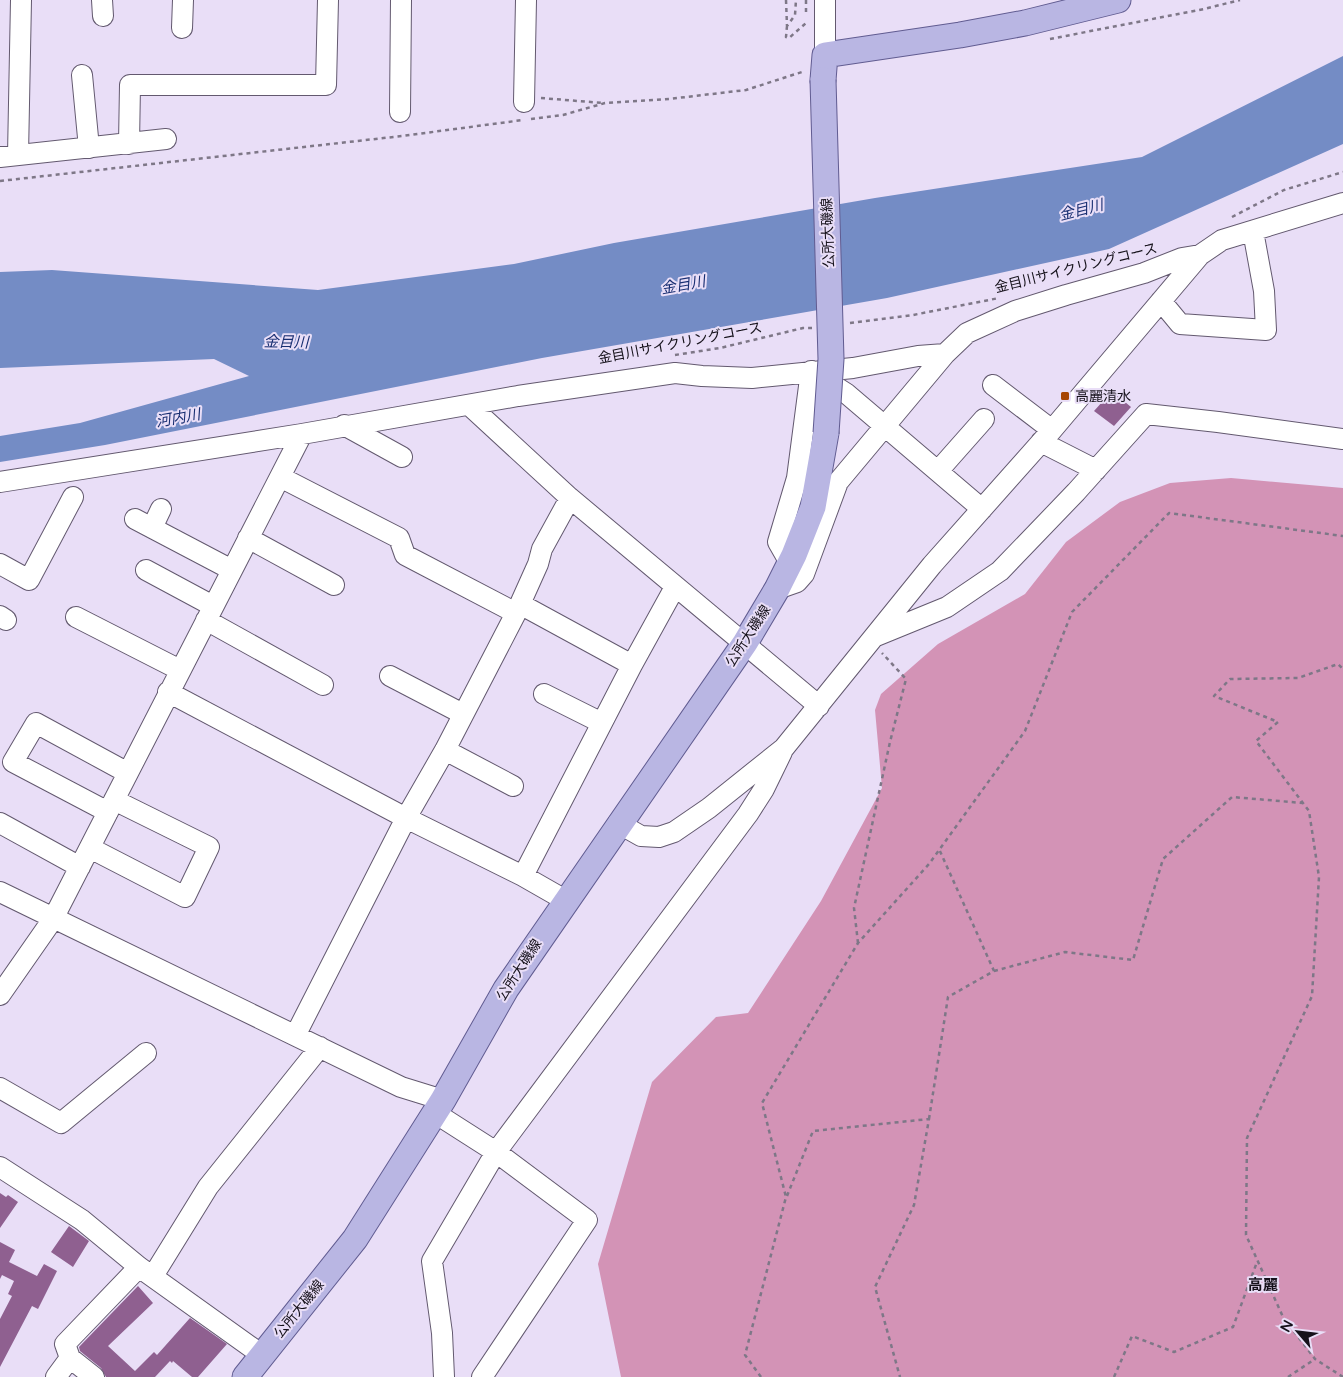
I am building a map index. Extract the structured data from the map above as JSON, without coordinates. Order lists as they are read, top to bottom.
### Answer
{
  "streets": {
    "main road": ["公所大磯線"],
    "path": ["金目川サイクリングコース"]
  },
  "districts": ["高麗"],
  "water": ["金目川", "河内川"],
  "places": {
    "transit": ["高麗清水"]
  },
  "north": "top left"
}
